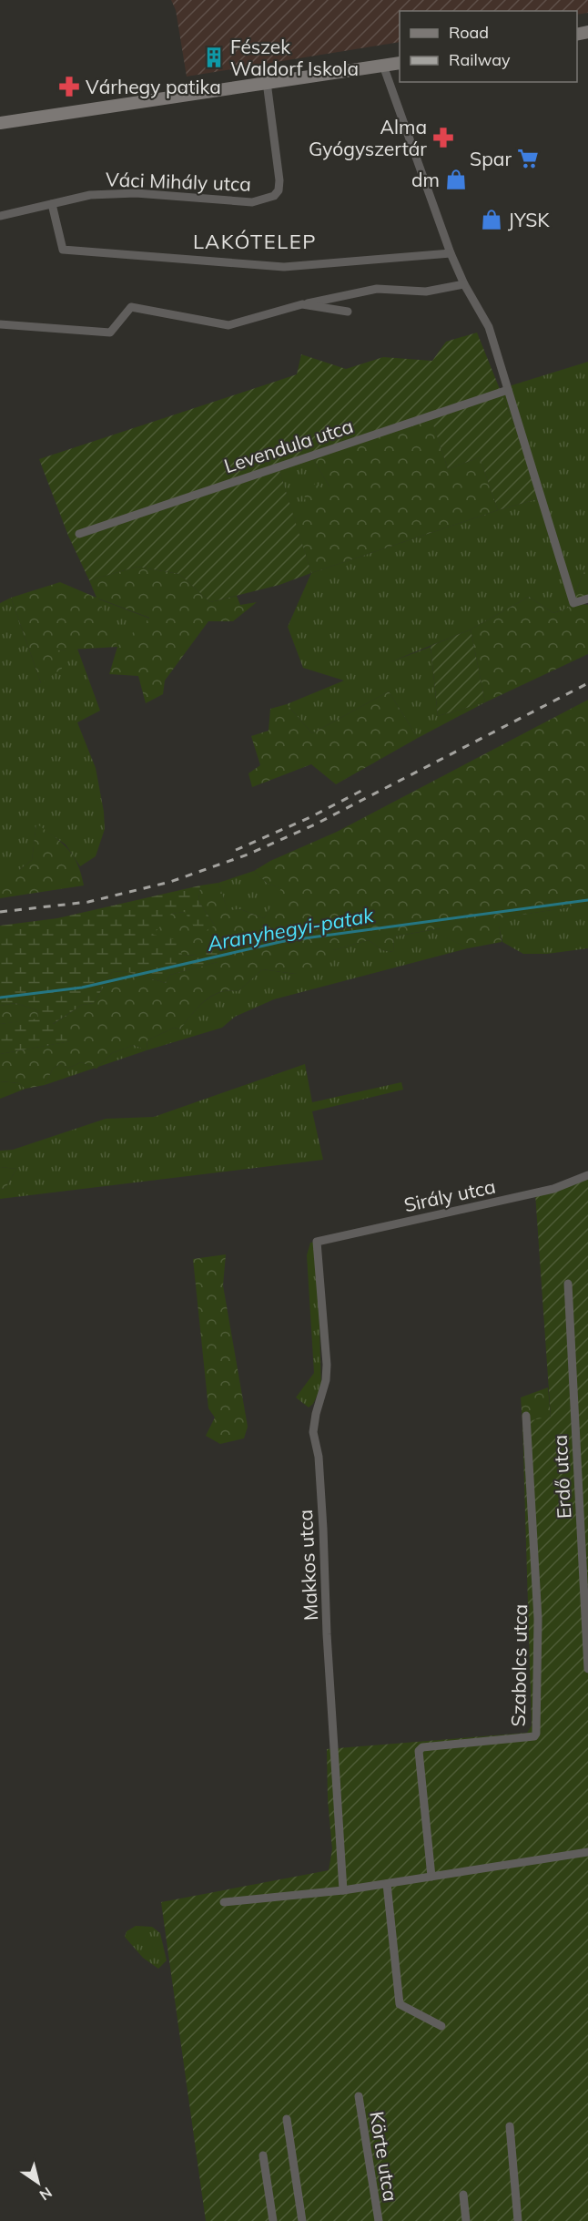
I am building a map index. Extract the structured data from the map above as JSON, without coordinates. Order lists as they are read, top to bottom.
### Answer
{
  "streets": {
    "street": [
      "Váci Mihály utca",
      "Levendula utca",
      "Sirály utca",
      "Erdő utca",
      "Makkos utca",
      "Szabolcs utca",
      "Körte utca"
    ]
  },
  "crossings": [
    ["Sirály utca", "Makkos utca"]
  ],
  "districts": ["LAKÓTELEP"],
  "water": ["Aranyhegyi-patak"],
  "places": {
    "building": ["Fészek Waldorf Iskola"],
    "pharmacy": ["Várhegy patika", "Alma Gyógyszertár"],
    "supermarket": ["Spar"],
    "shop": ["dm", "JYSK"]
  },
  "legend": ["Road", "Railway"],
  "north": "bottom right"
}
